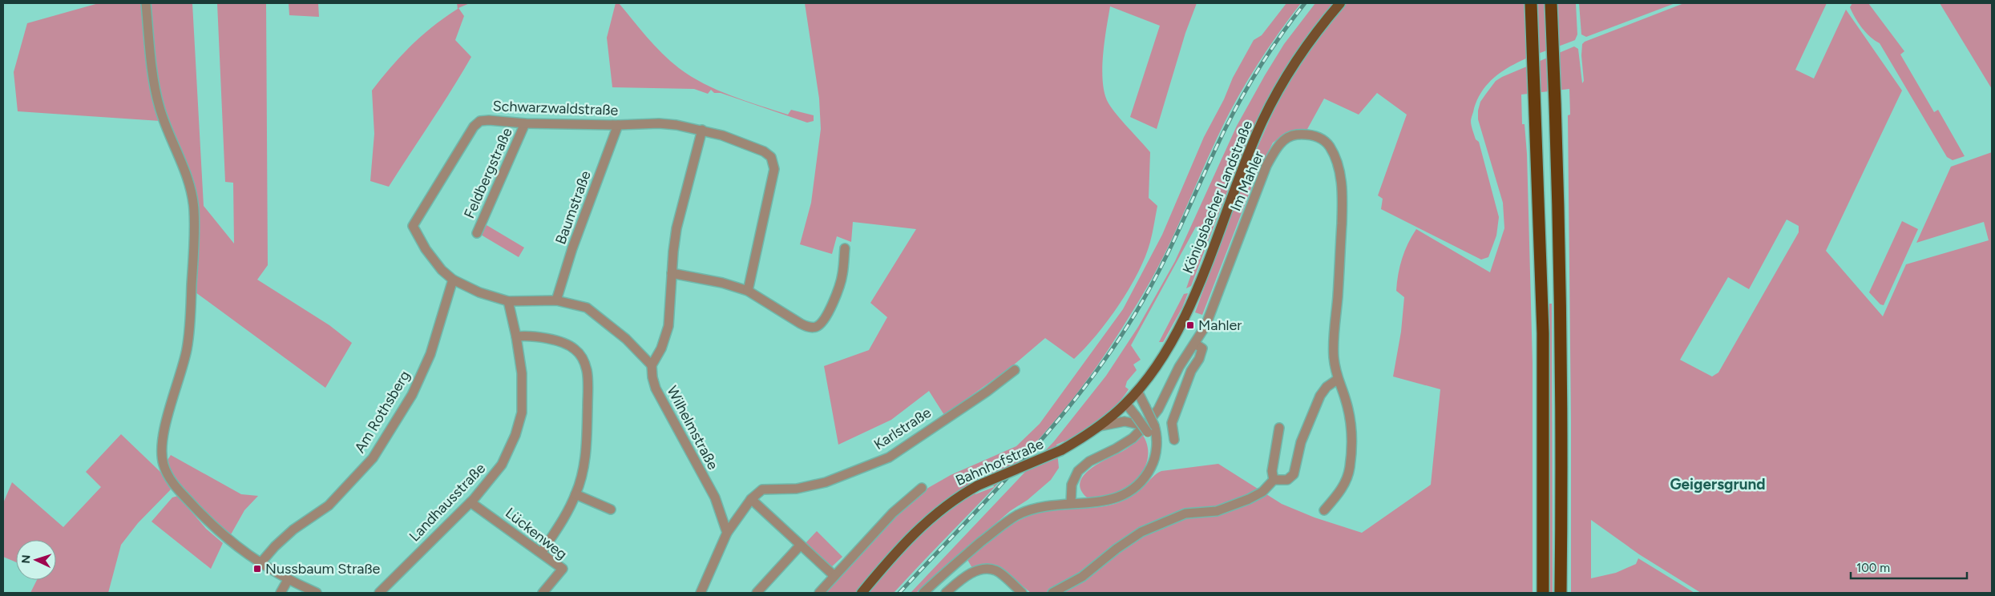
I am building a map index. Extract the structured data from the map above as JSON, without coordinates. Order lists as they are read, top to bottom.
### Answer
{
  "streets": {
    "main road": ["Königsbacher Landstraße", "Bahnhofstraße"],
    "street": [
      "Schwarzwaldstraße",
      "Feldbergstraße",
      "Im Mahler",
      "Baumstraße",
      "Am Rothsberg",
      "Wilhelmstraße",
      "Karlstraße",
      "Landhausstraße",
      "Lückenweg"
    ]
  },
  "crossings": [
    ["Schwarzwaldstraße", "Feldbergstraße"],
    ["Schwarzwaldstraße", "Baumstraße"],
    ["Schwarzwaldstraße", "Am Rothsberg"],
    ["Königsbacher Landstraße", "Bahnhofstraße"],
    ["Wilhelmstraße", "Karlstraße"],
    ["Landhausstraße", "Lückenweg"]
  ],
  "districts": ["Geigersgrund"],
  "places": {
    "transit": ["Mahler", "Nussbaum Straße"]
  },
  "scale_bar": "100 m",
  "north": "left"
}
